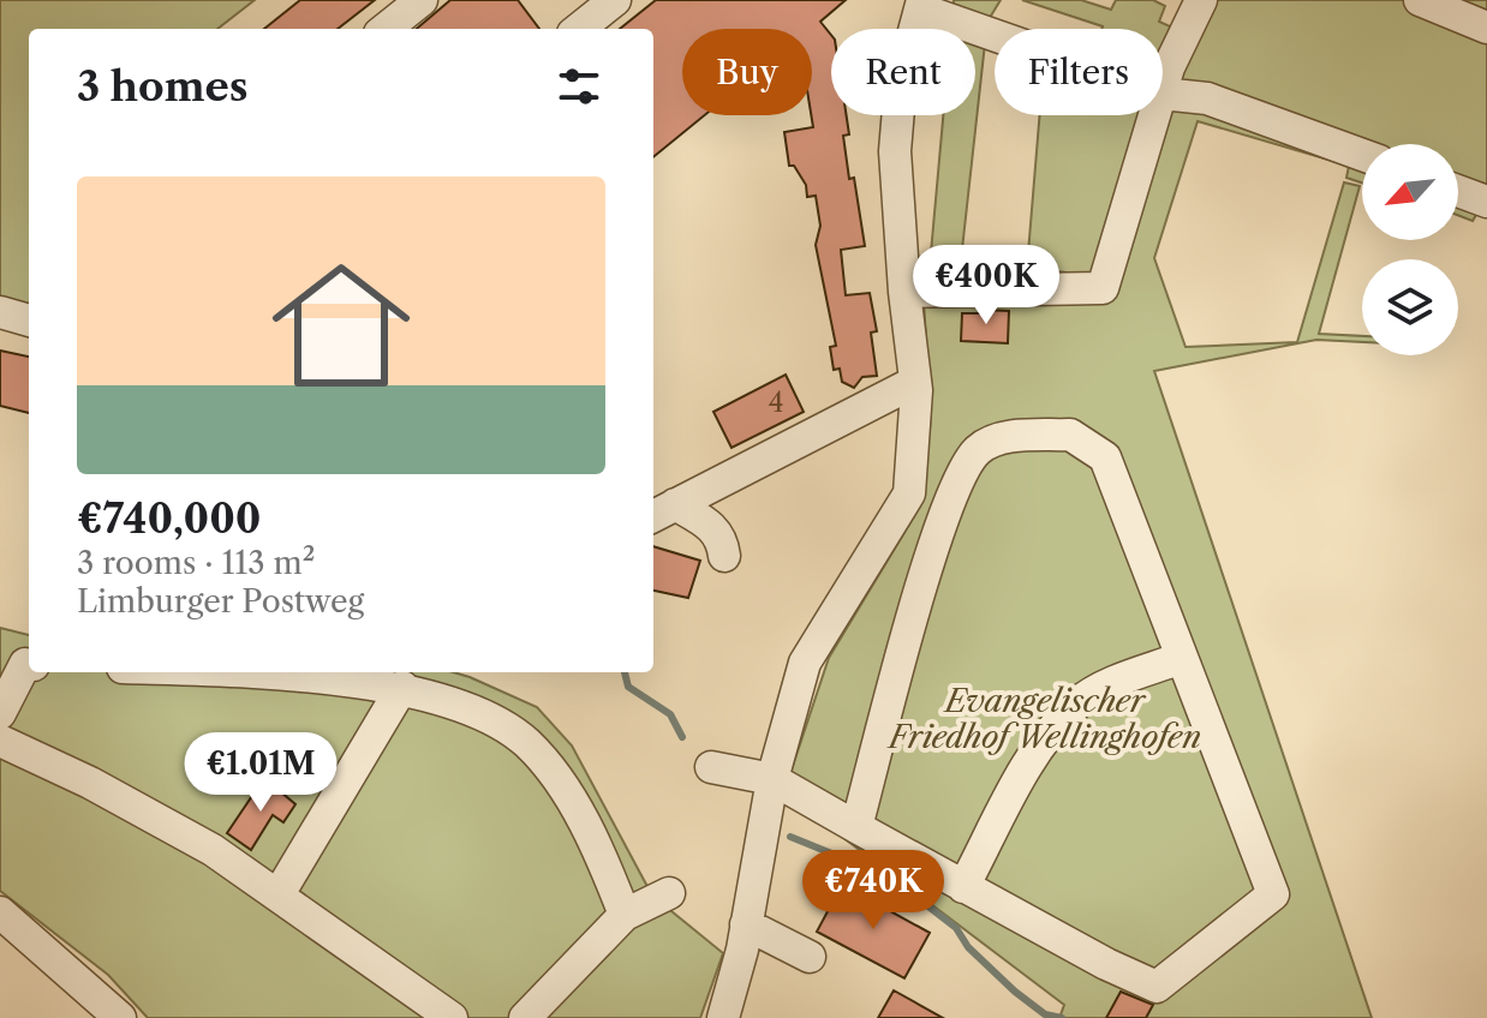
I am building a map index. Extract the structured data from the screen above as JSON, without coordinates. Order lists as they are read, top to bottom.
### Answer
{
  "parks": ["Evangelischer Friedhof Wellinghofen"],
  "house_numbers": ["4"],
  "north": "bottom left",
  "page": {
    "chip": ["Buy", "Rent", "Filters"],
    "heading": "3 homes",
    "list": [
      {
        "name": "€740,000",
        "note": "3 rooms · 113 m² · Limburger Postweg"
      }
    ],
    "price": ["€400K", "€1.01M", "€740K"]
  }
}
